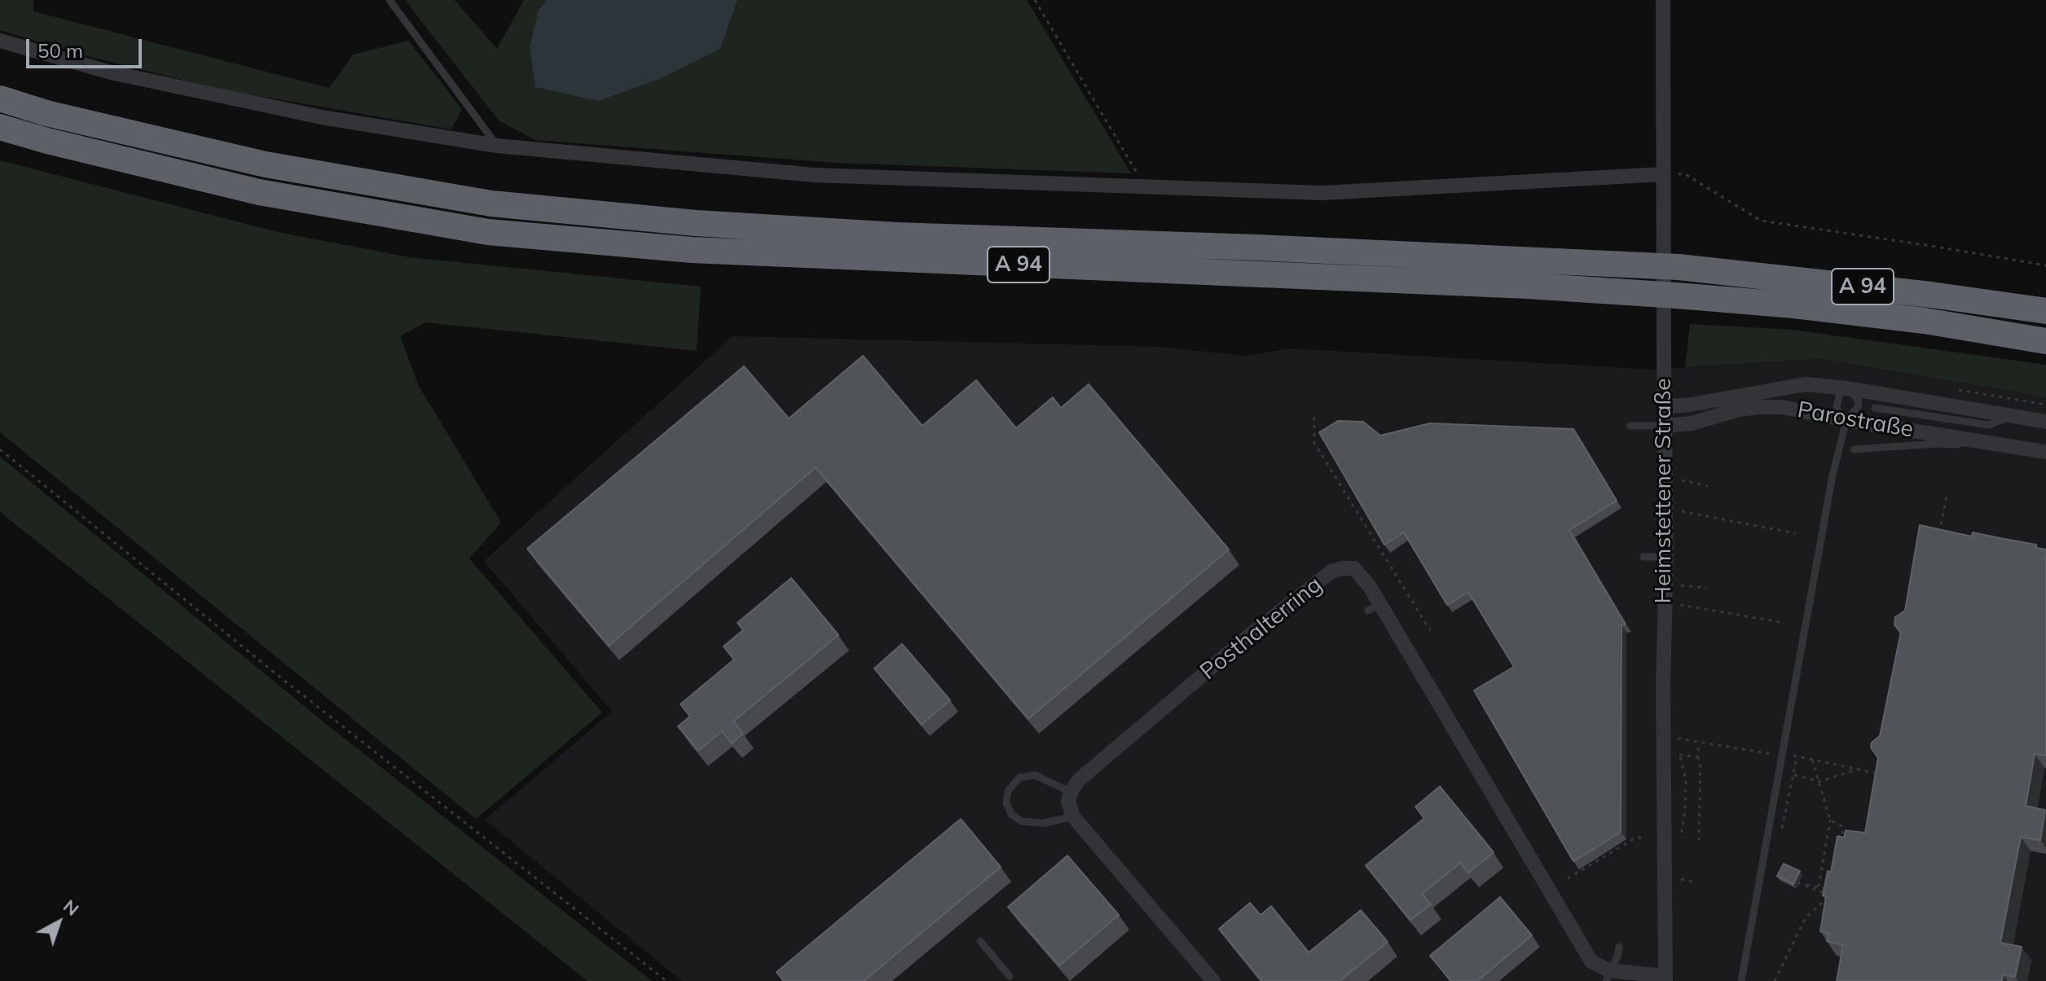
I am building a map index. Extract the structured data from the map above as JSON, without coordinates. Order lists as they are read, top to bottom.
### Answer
{
  "streets": {
    "highway": ["A 94"],
    "street": ["Parostraße", "Heimstettener Straße", "Posthalterring"]
  },
  "crossings": [
    ["Parostraße", "Heimstettener Straße"]
  ],
  "scale_bar": "50 m",
  "north": "top right"
}
